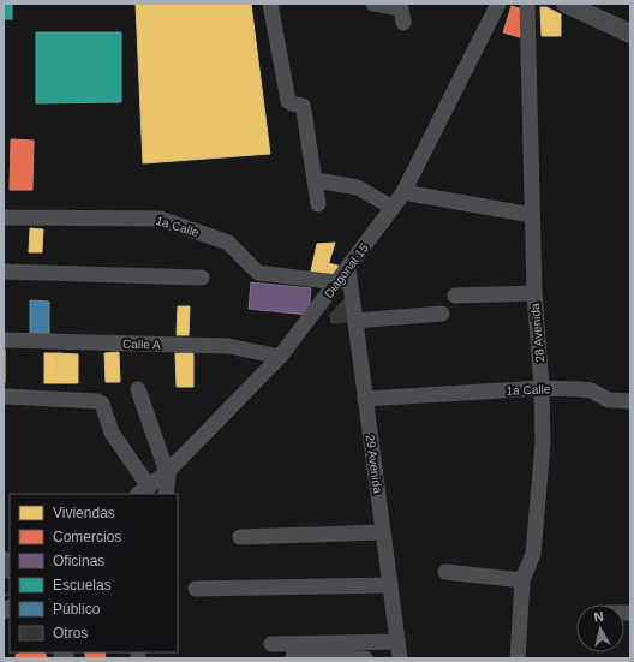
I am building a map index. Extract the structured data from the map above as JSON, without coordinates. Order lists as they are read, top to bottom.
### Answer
{
  "streets": {
    "street": [
      "1a Calle",
      "Diagonal 15",
      "28 Avenida",
      "Calle A",
      "29 Avenida"
    ]
  },
  "crossings": [
    ["1a Calle", "Diagonal 15"],
    ["1a Calle", "28 Avenida"],
    ["1a Calle", "29 Avenida"],
    ["Diagonal 15", "Calle A"],
    ["Diagonal 15", "29 Avenida"]
  ],
  "legend": [
    "Viviendas",
    "Comercios",
    "Oficinas",
    "Escuelas",
    "Público",
    "Otros"
  ],
  "north": "top"
}
